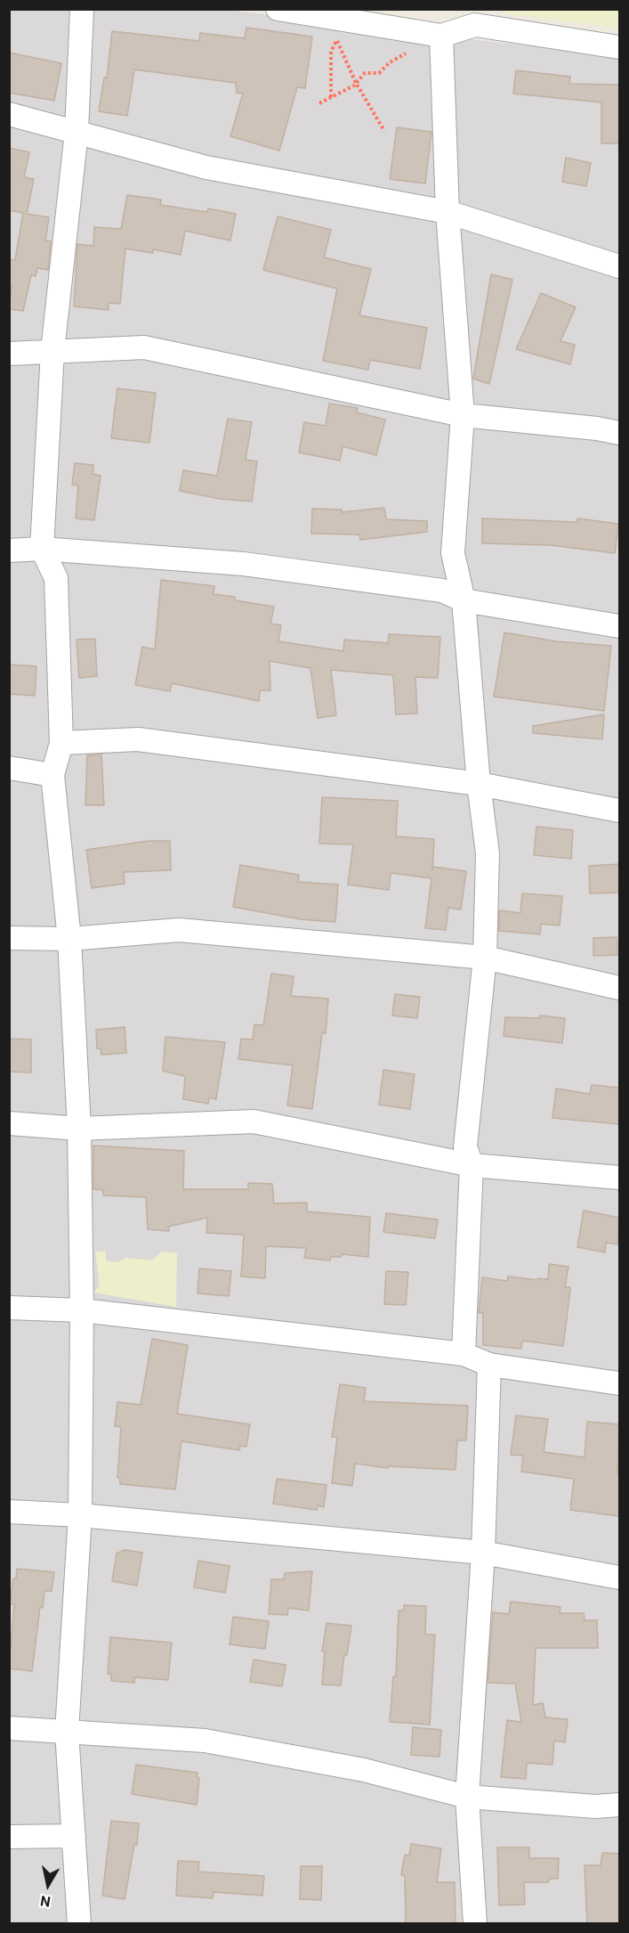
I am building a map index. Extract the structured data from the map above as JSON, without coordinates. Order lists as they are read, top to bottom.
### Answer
{
  "north": "bottom"
}
